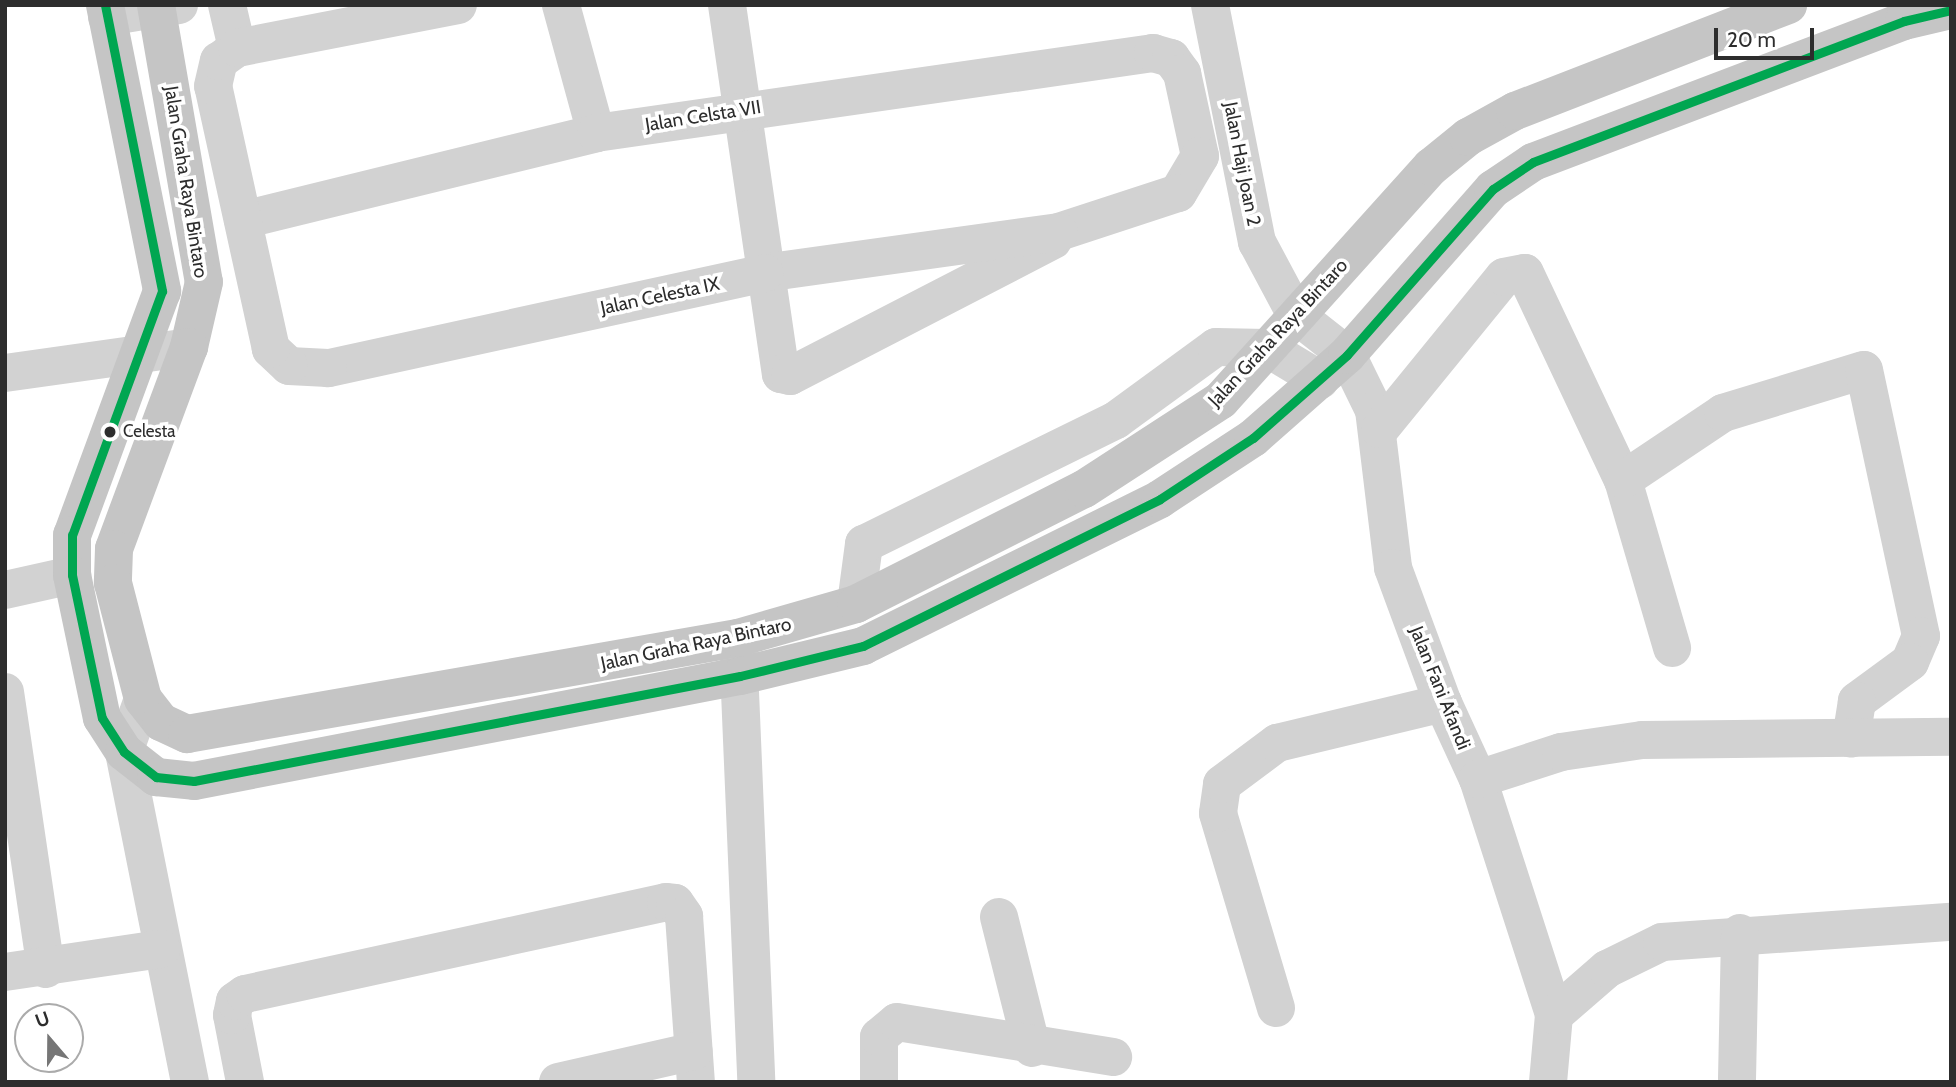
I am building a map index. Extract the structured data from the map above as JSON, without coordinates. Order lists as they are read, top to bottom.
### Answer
{
  "streets": {
    "main road": ["Jalan Graha Raya Bintaro"],
    "street": [
      "Jalan Celsta VII",
      "Jalan Haji Joan 2",
      "Jalan Celesta IX",
      "Jalan Fani Afandi"
    ]
  },
  "crossings": [
    ["Jalan Celsta VII", "Jalan Celesta IX"],
    ["Jalan Haji Joan 2", "Jalan Graha Raya Bintaro"],
    ["Jalan Haji Joan 2", "Jalan Fani Afandi"],
    ["Jalan Graha Raya Bintaro", "Jalan Fani Afandi"]
  ],
  "places": ["Celesta"],
  "scale_bar": "20 m",
  "north": "top"
}
